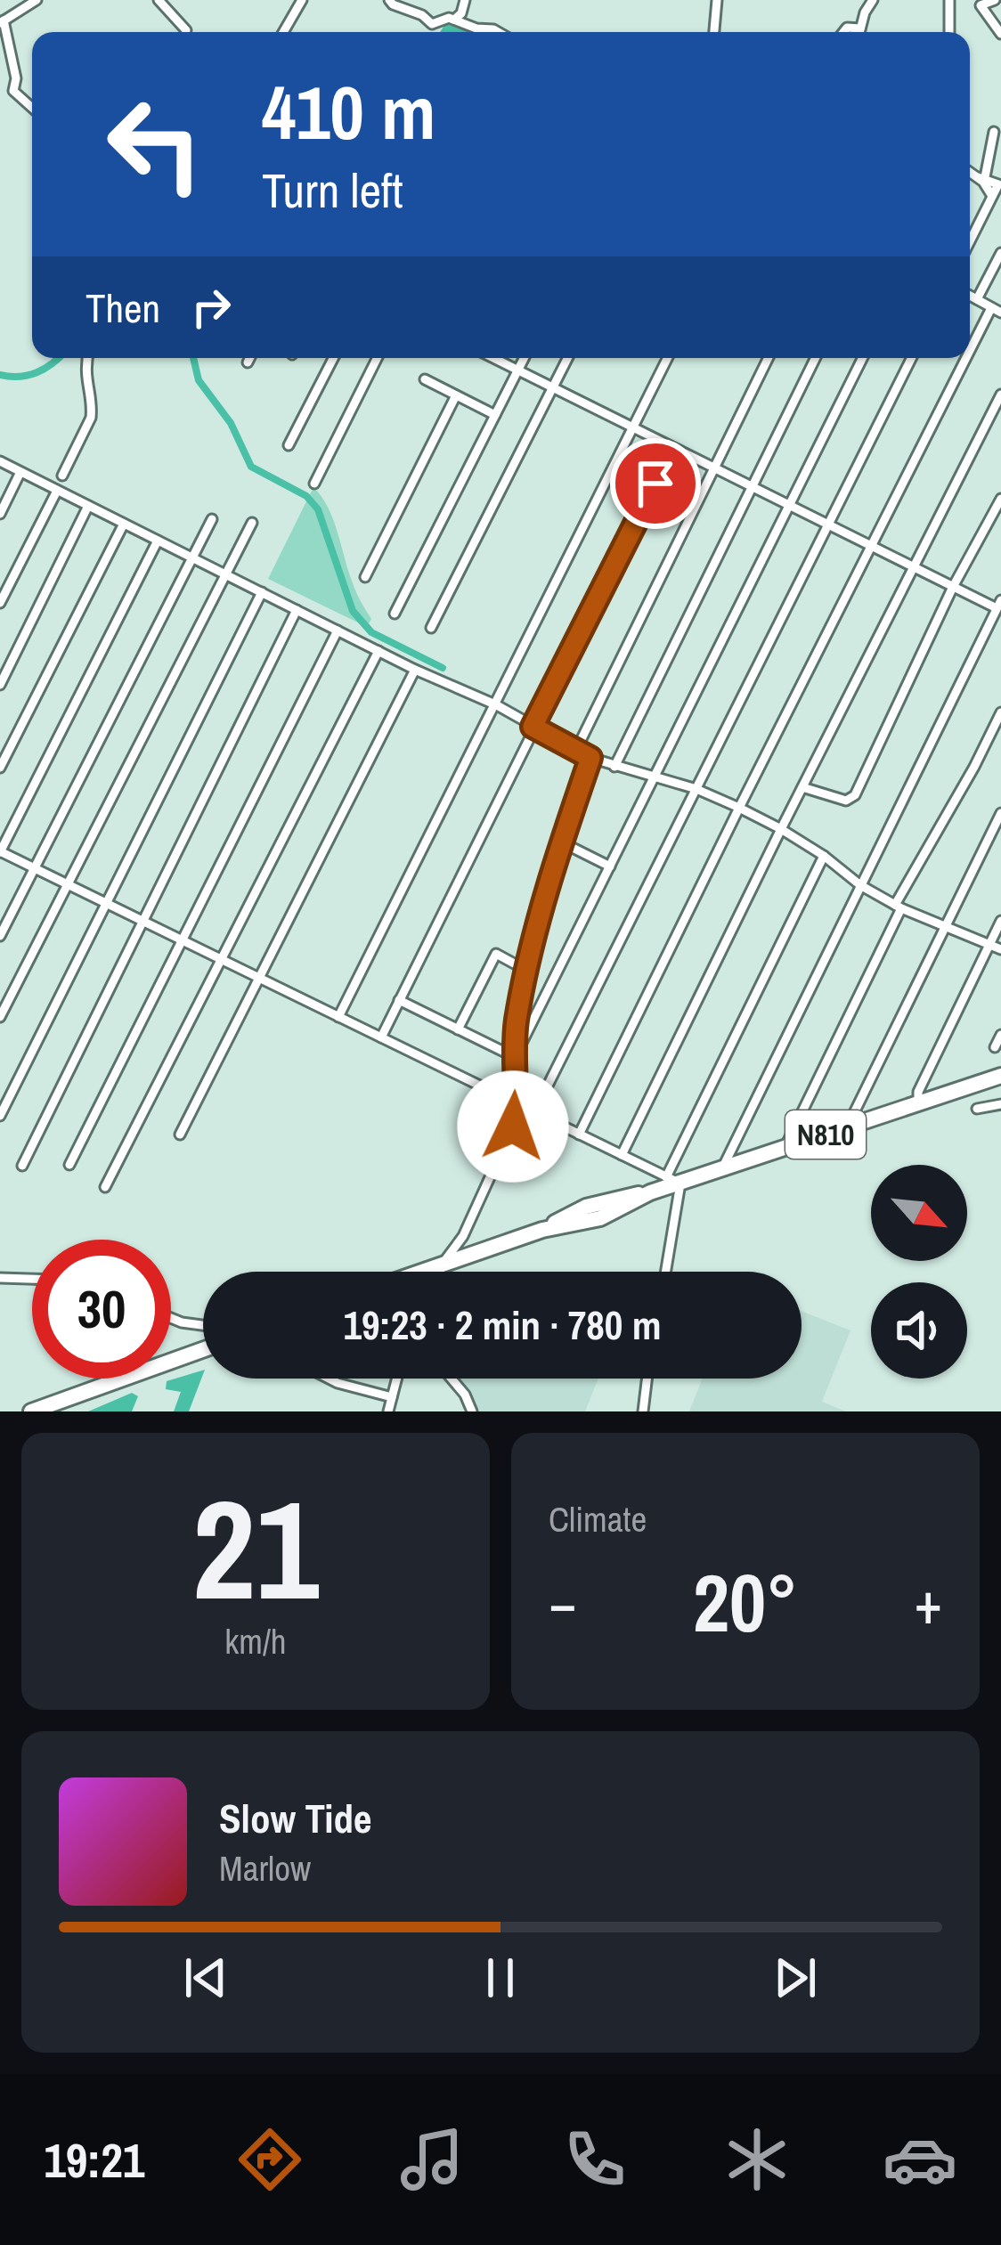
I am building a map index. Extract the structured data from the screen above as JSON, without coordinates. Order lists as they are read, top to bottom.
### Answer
{
  "streets": {
    "highway": ["N810"]
  },
  "north": "bottom right",
  "page": {
    "turn": ["410 m", "Turn left"],
    "then": "Then",
    "limit": "30",
    "trip": "19:23 · 2 min · 780 m",
    "tile": [
      ["21", "km/h"],
      "Climate"
    ],
    "heat": ["−", "20°", "+"],
    "song": ["Slow Tide", "Marlow"],
    "tabs": "19:21"
  }
}
